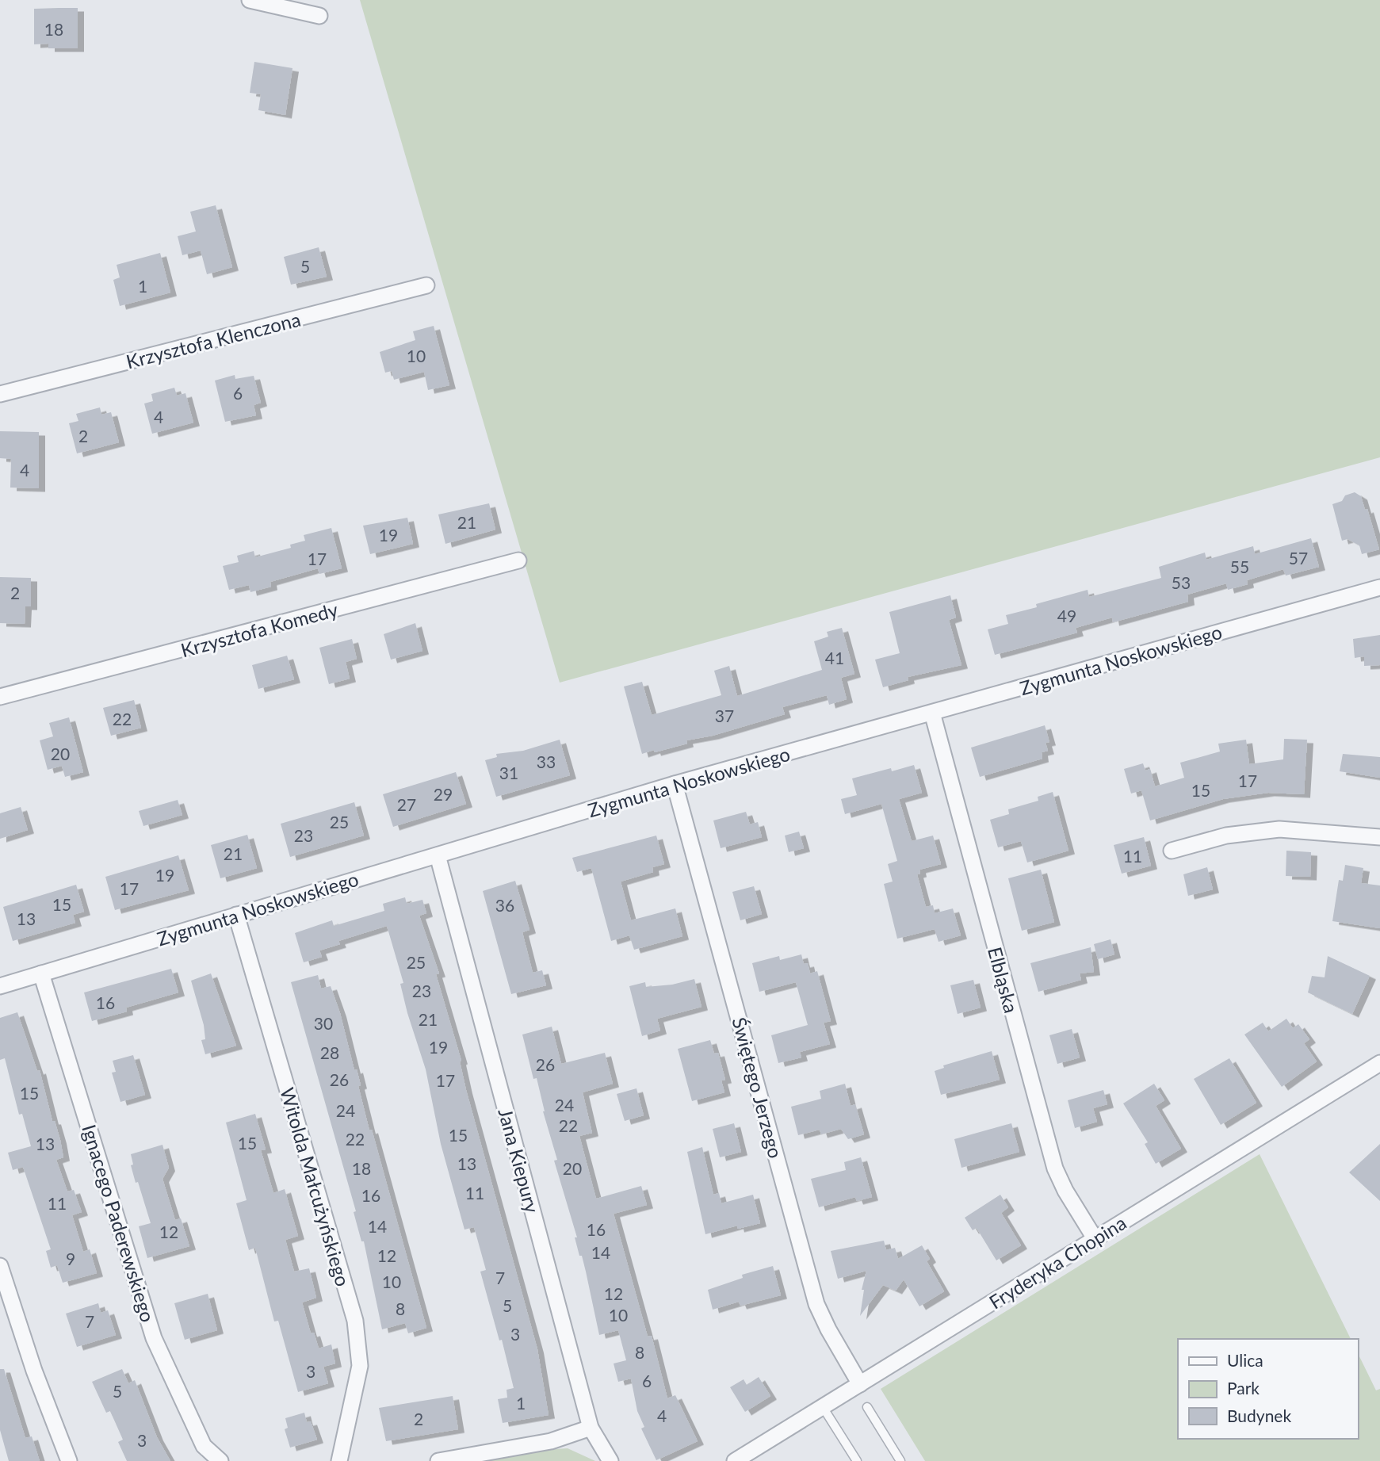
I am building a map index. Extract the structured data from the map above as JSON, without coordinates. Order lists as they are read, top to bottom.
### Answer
{
  "streets": {
    "street": [
      "Krzysztofa Klenczona",
      "Krzysztofa Komedy",
      "Zygmunta Noskowskiego",
      "Elbląska",
      "Świętego Jerzego",
      "Jana Kiepury",
      "Witolda Małcużyńskiego",
      "Ignacego Paderewskiego",
      "Fryderyka Chopina"
    ]
  },
  "crossings": [
    ["Zygmunta Noskowskiego", "Elbląska"],
    ["Zygmunta Noskowskiego", "Świętego Jerzego"],
    ["Zygmunta Noskowskiego", "Jana Kiepury"],
    ["Zygmunta Noskowskiego", "Witolda Małcużyńskiego"],
    ["Zygmunta Noskowskiego", "Ignacego Paderewskiego"],
    ["Elbląska", "Fryderyka Chopina"],
    ["Świętego Jerzego", "Fryderyka Chopina"]
  ],
  "house_numbers": [
    "18",
    "5",
    "1",
    "10",
    "6",
    "4",
    "2",
    "4",
    "21",
    "19",
    "57",
    "17",
    "55",
    "53",
    "2",
    "49",
    "41",
    "37",
    "22",
    "20",
    "33",
    "31",
    "17",
    "15",
    "29",
    "27",
    "25",
    "23",
    "21",
    "11",
    "19",
    "17",
    "15",
    "36",
    "13",
    "25",
    "23",
    "16",
    "21",
    "30",
    "19",
    "28",
    "26",
    "26",
    "17",
    "15",
    "24",
    "24",
    "22",
    "15",
    "22",
    "15",
    "13",
    "13",
    "18",
    "20",
    "11",
    "16",
    "11",
    "14",
    "16",
    "12",
    "14",
    "12",
    "9",
    "7",
    "10",
    "12",
    "5",
    "8",
    "10",
    "7",
    "3",
    "8",
    "3",
    "6",
    "5",
    "1",
    "4",
    "2",
    "3"
  ],
  "legend": ["Ulica", "Park", "Budynek"]
}
